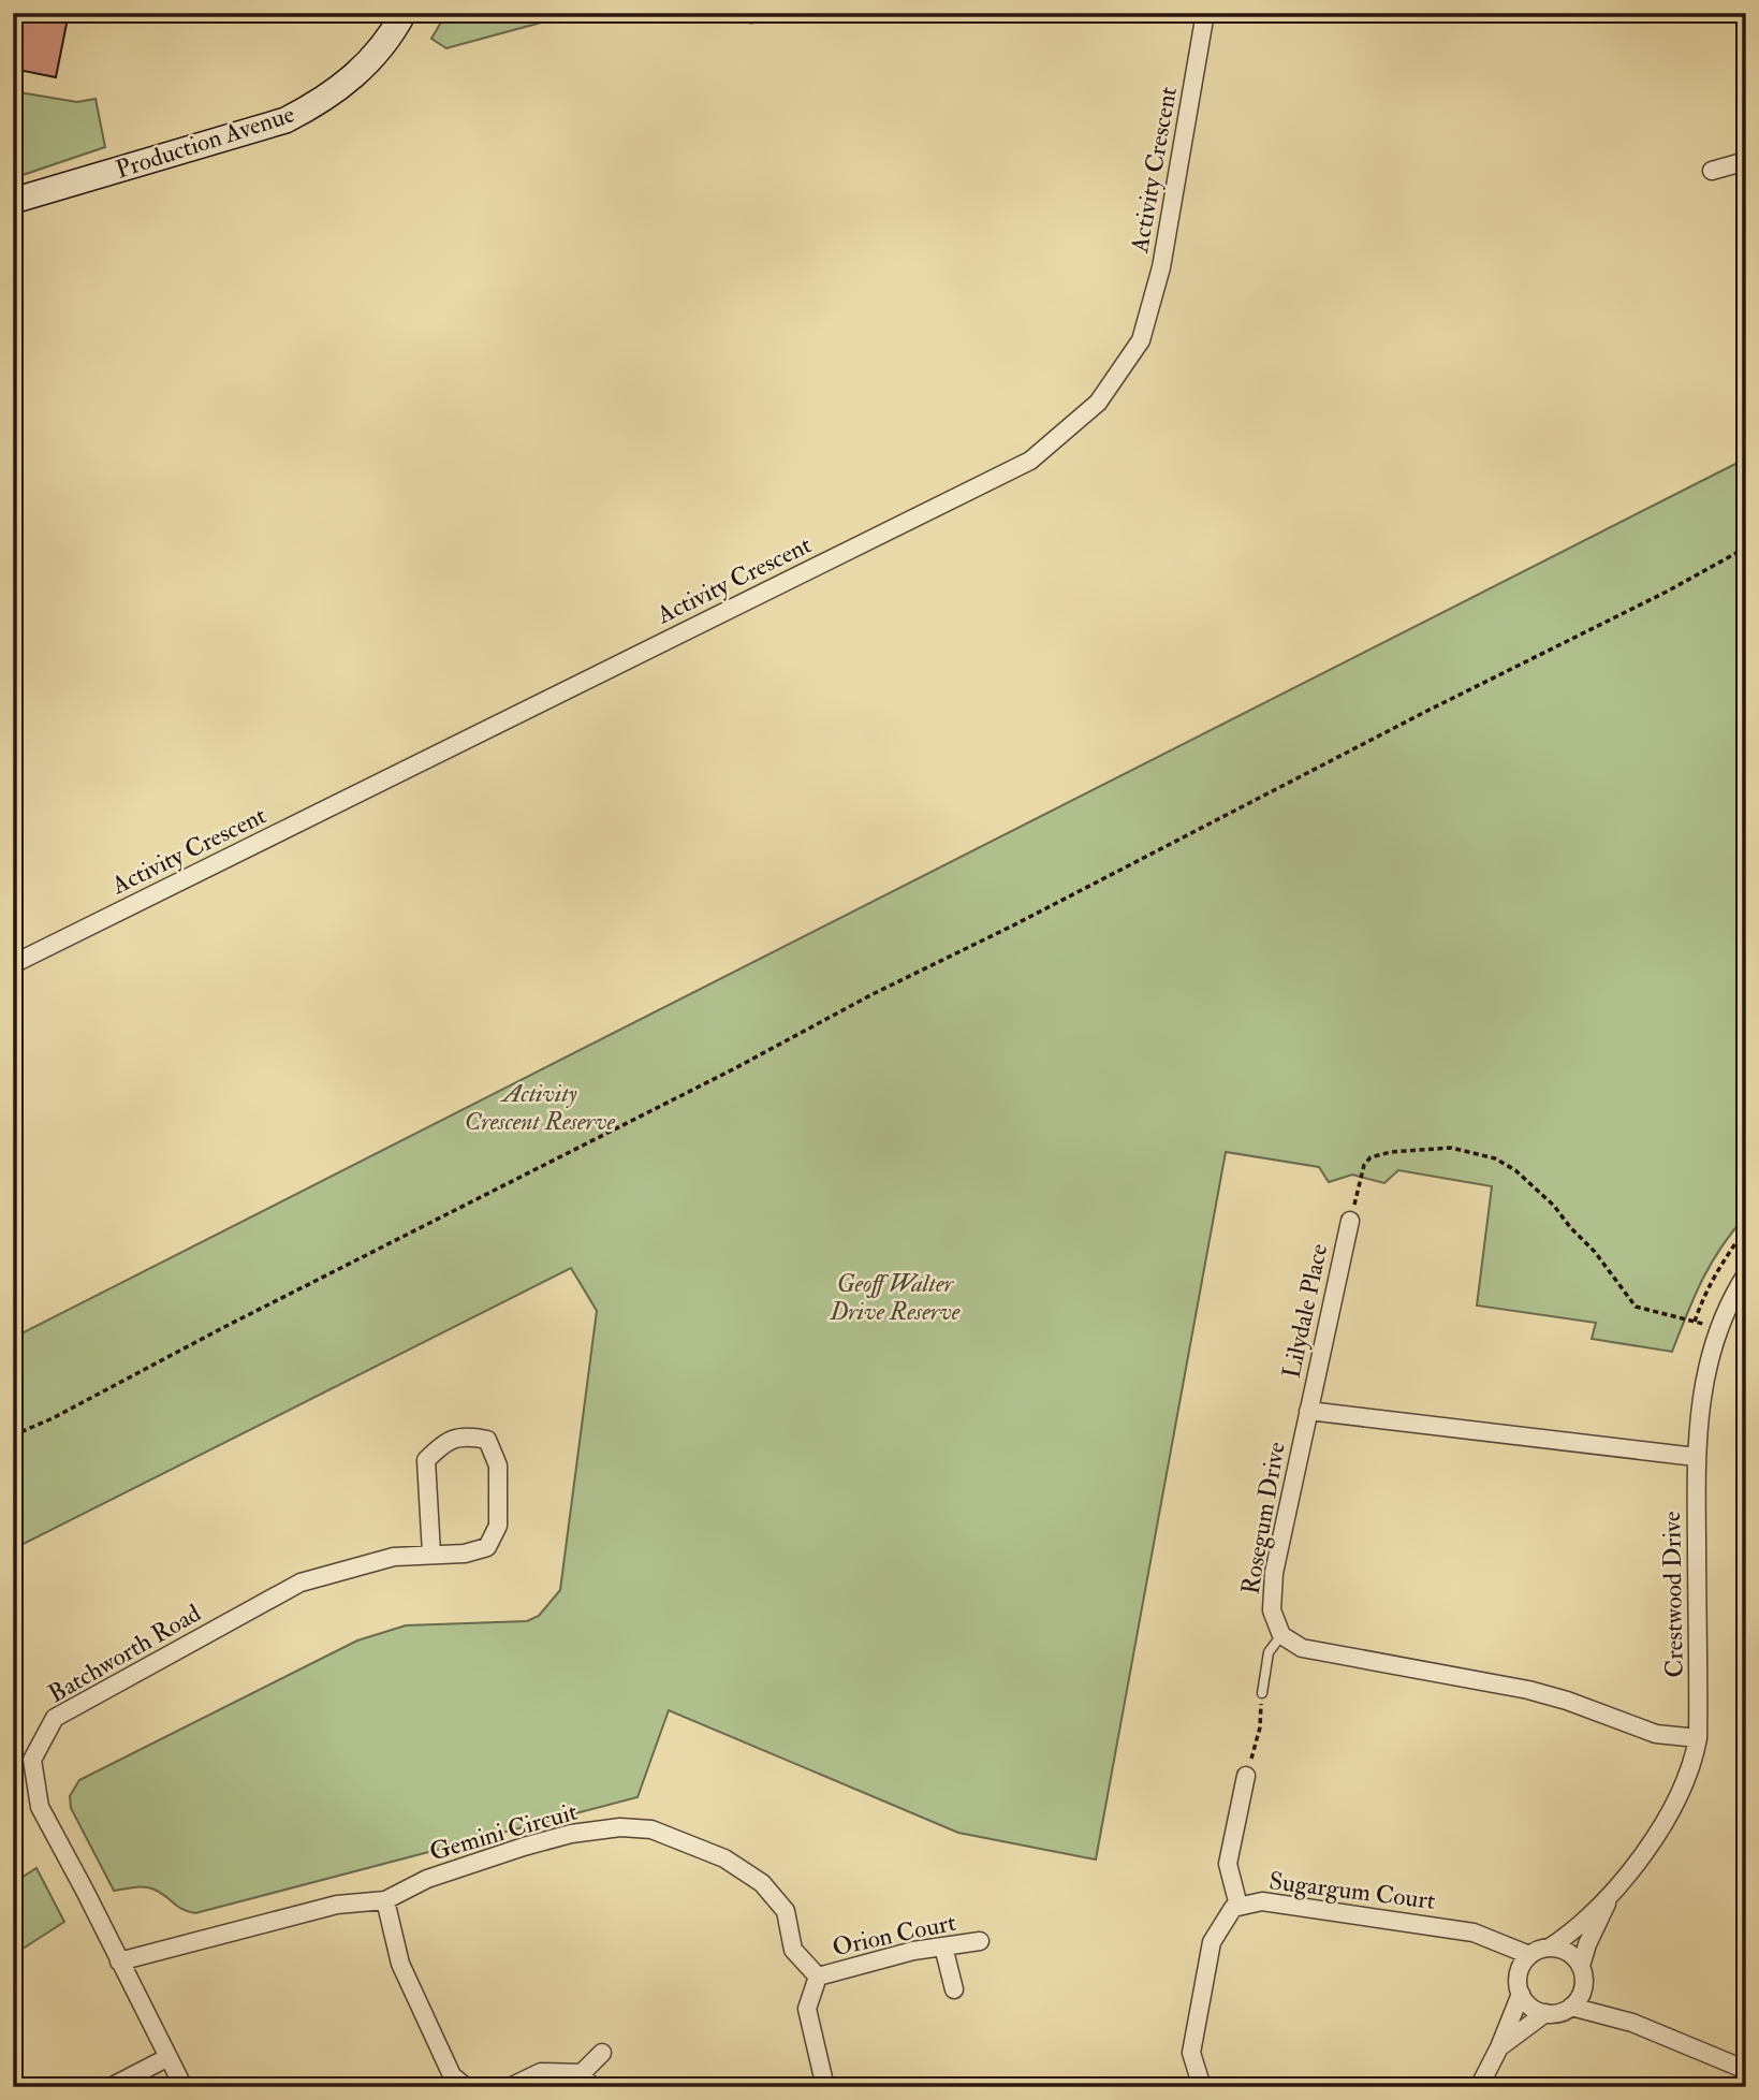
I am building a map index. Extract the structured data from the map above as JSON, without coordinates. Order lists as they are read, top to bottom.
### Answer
{
  "streets": {
    "main road": ["Production Avenue"],
    "street": [
      "Activity Crescent",
      "Lilydale Place",
      "Rosegum Drive",
      "Crestwood Drive",
      "Batchworth Road",
      "Gemini Circuit",
      "Sugargum Court",
      "Orion Court"
    ]
  },
  "crossings": [
    ["Lilydale Place", "Rosegum Drive"],
    ["Crestwood Drive", "Sugargum Court"],
    ["Batchworth Road", "Gemini Circuit"],
    ["Gemini Circuit", "Orion Court"]
  ],
  "parks": ["Activity Crescent Reserve", "Geoff Walter Drive Reserve"]
}
